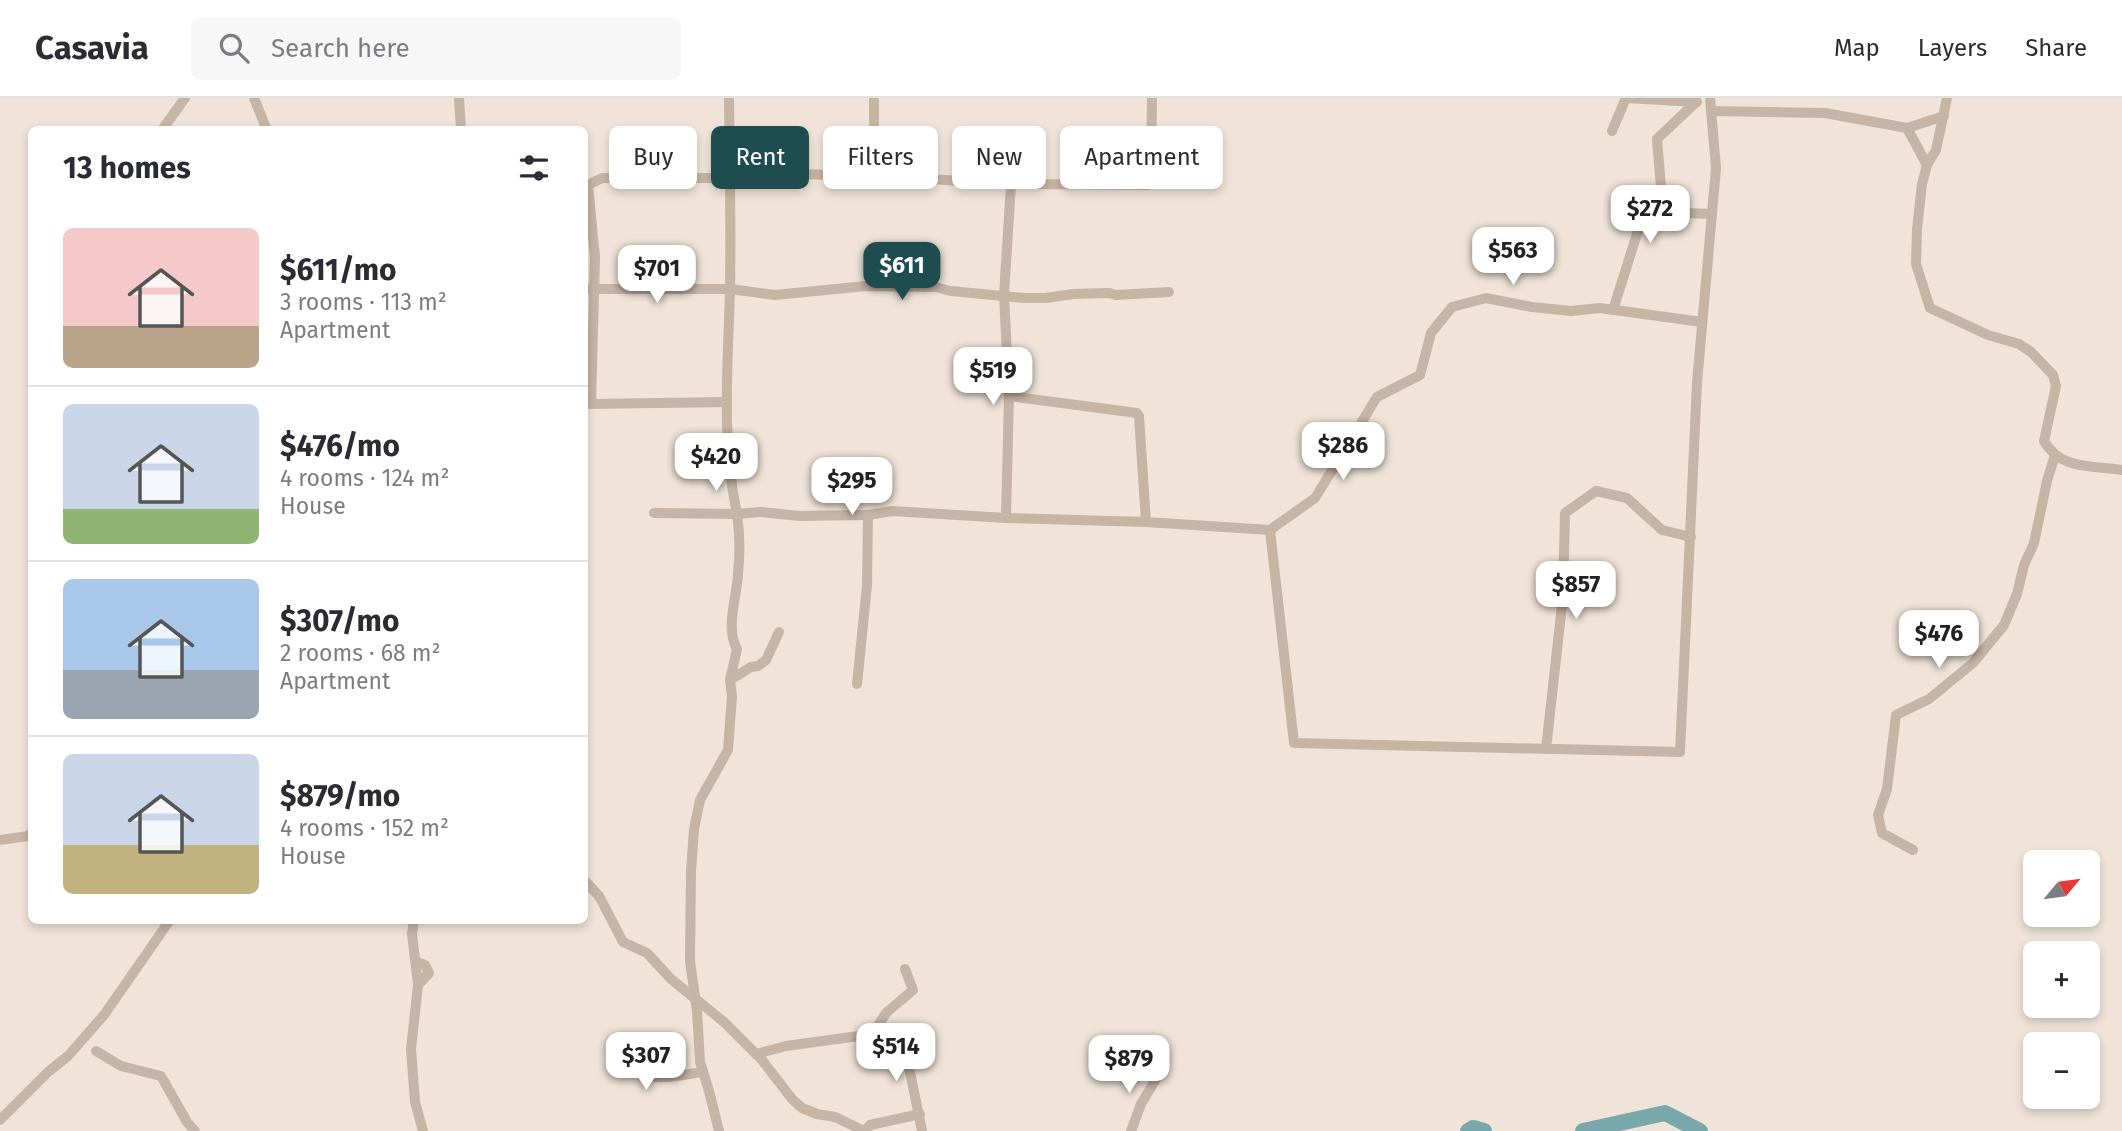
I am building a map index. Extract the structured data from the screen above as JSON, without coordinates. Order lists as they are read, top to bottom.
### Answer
{
  "north": "top right",
  "page": {
    "header": "Casavia",
    "search": "Search here",
    "nav": ["Map", "Layers", "Share"],
    "chip": [
      "Buy",
      "Rent",
      "Filters",
      "New",
      "Apartment"
    ],
    "heading": "13 homes",
    "price": [
      "$272",
      "$563",
      "$611",
      "$701",
      "$519",
      "$286",
      "$420",
      "$295",
      "$857",
      "$476",
      "$514",
      "$307",
      "$879"
    ],
    "list": [
      {
        "name": "$611/mo",
        "note": "3 rooms · 113 m² · Apartment"
      },
      {
        "name": "$476/mo",
        "note": "4 rooms · 124 m² · House"
      },
      {
        "name": "$307/mo",
        "note": "2 rooms · 68 m² · Apartment"
      },
      {
        "name": "$879/mo",
        "note": "4 rooms · 152 m² · House"
      }
    ],
    "map_buttons": ["+", "−"]
  }
}
